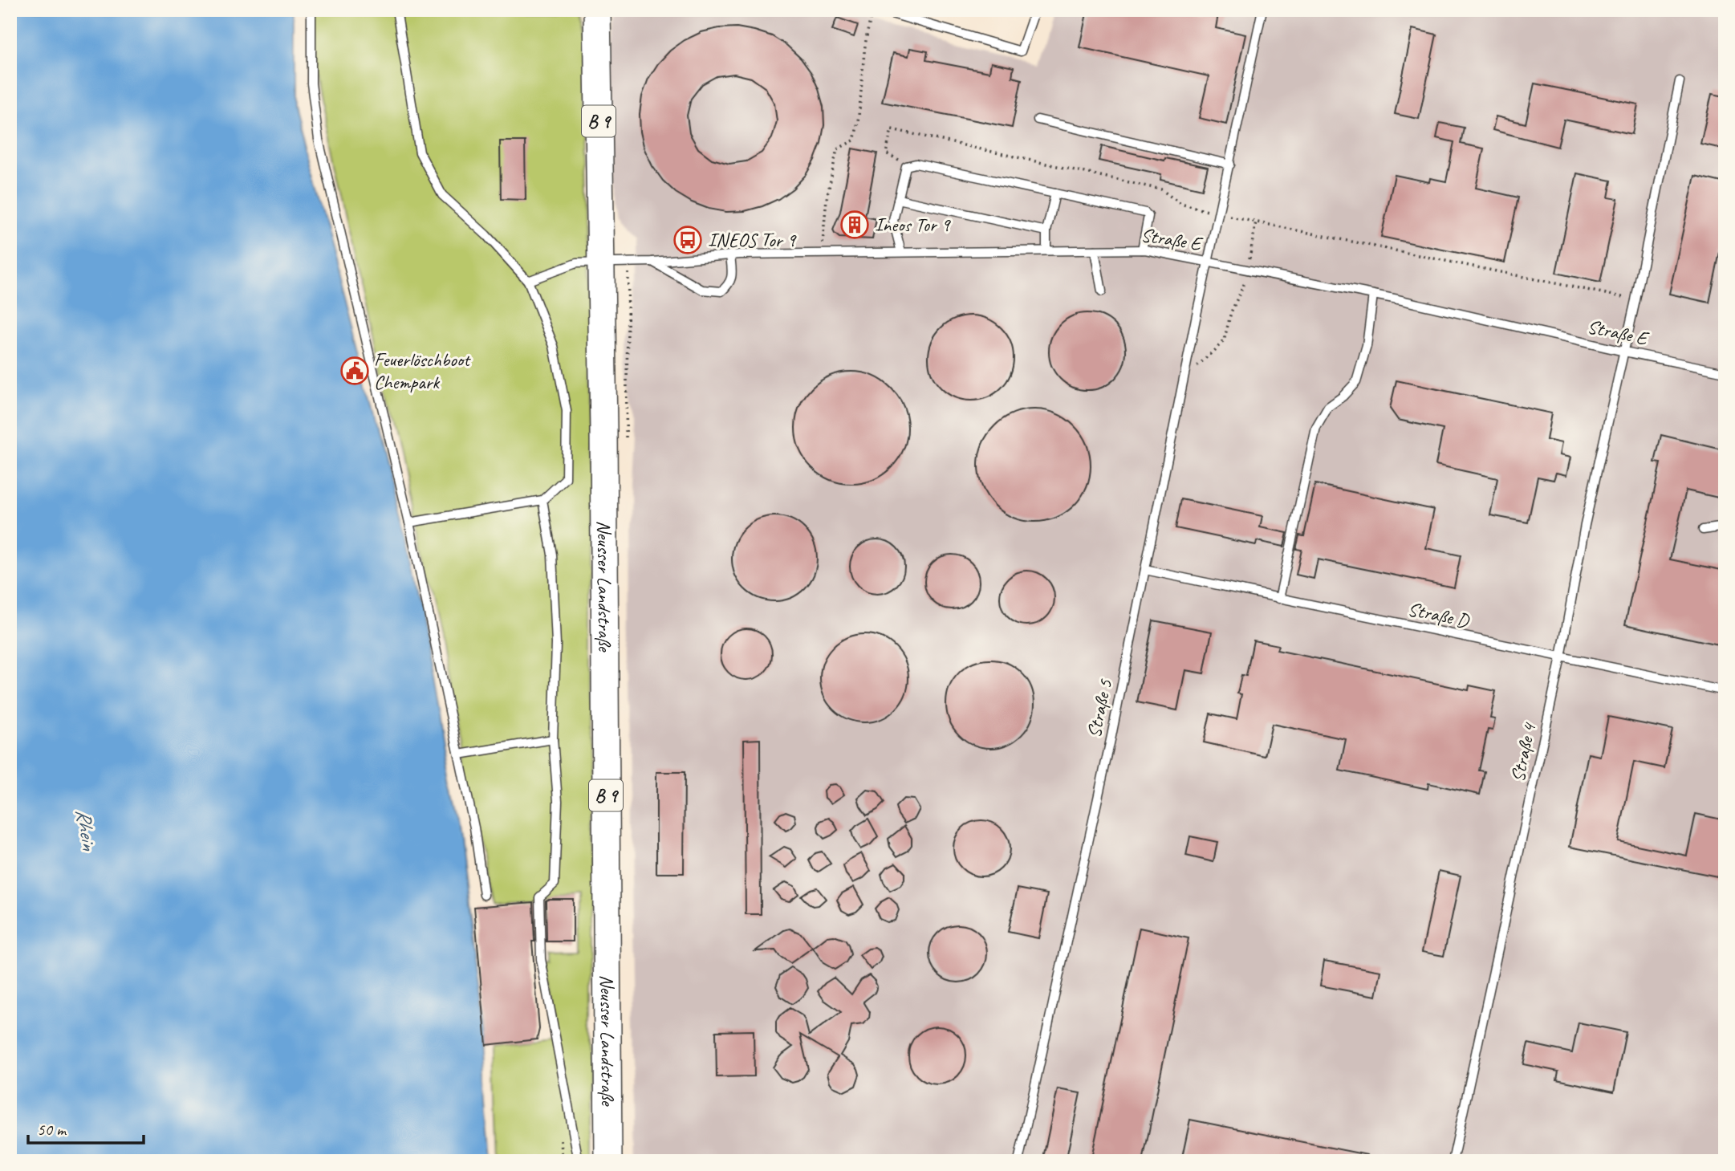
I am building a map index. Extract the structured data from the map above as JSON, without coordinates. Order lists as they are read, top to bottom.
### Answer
{
  "streets": {
    "main road": ["B 9", "Neusser Landstraße"],
    "lane": [
      "Straße E",
      "Straße D",
      "Straße 5",
      "Straße 4"
    ]
  },
  "crossings": [
    ["Straße E", "Neusser Landstraße"],
    ["Straße E", "Straße 5"],
    ["Straße E", "Straße 4"],
    ["Straße D", "Straße 5"],
    ["Straße D", "Straße 4"]
  ],
  "water": ["Rhein"],
  "places": {
    "building": ["Ineos Tor 9"],
    "bus stop": ["INEOS Tor 9"],
    "public building": ["Feuerlöschboot Chempark"]
  },
  "scale_bar": "50 m"
}
